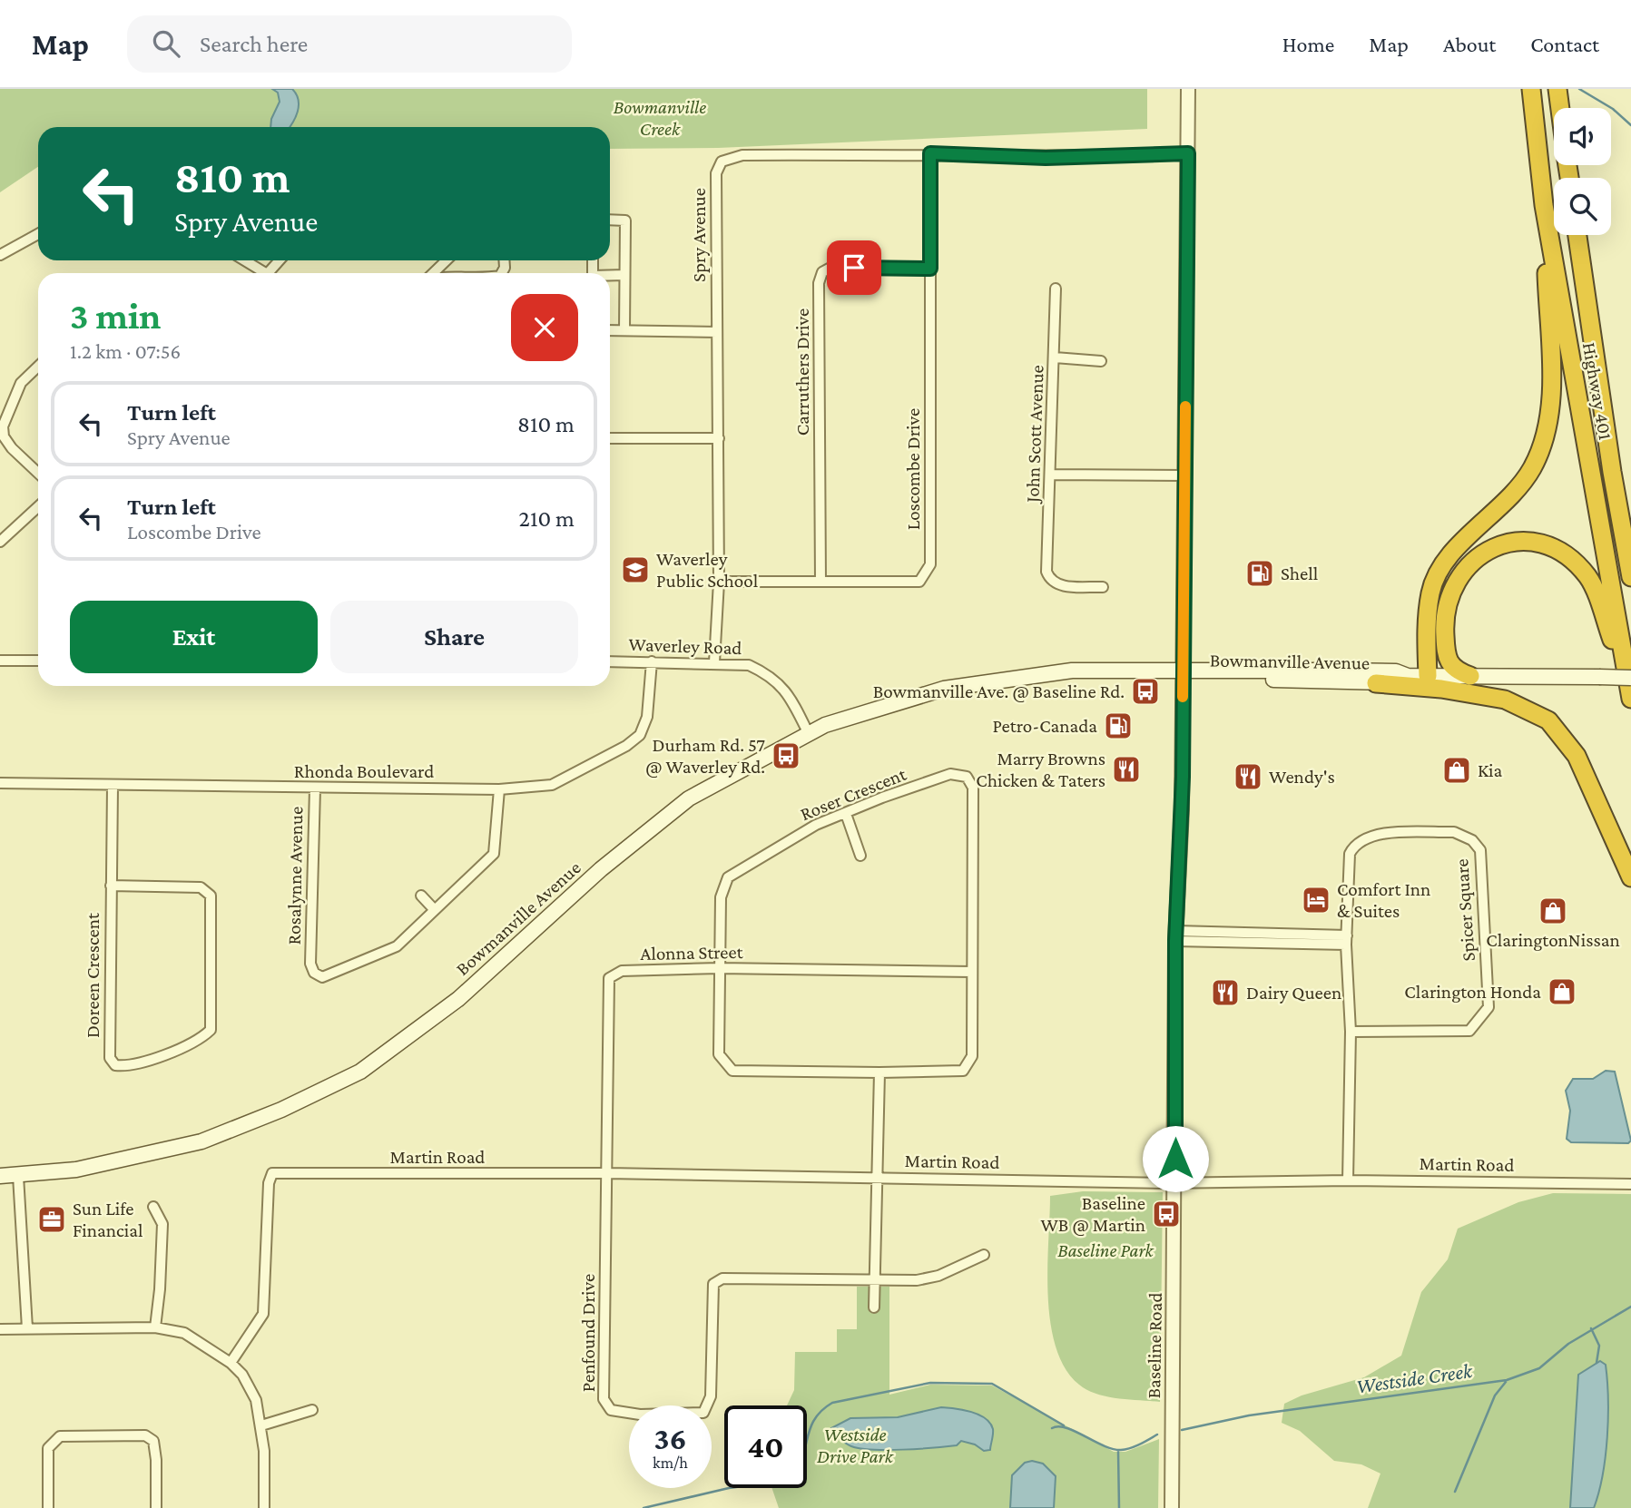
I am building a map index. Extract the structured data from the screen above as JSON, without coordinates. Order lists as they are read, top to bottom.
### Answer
{
  "streets": {
    "highway": ["Highway 401"],
    "main road": ["Bowmanville Avenue"],
    "street": [
      "Spry Avenue",
      "Carruthers Drive",
      "John Scott Avenue",
      "Loscombe Drive",
      "Waverley Road",
      "Rhonda Boulevard",
      "Roser Crescent",
      "Rosalynne Avenue",
      "Spicer Square",
      "Alonna Street",
      "Doreen Crescent",
      "Martin Road",
      "Penfound Drive",
      "Baseline Road"
    ]
  },
  "crossings": [
    ["Spry Avenue", "Loscombe Drive"],
    ["Spry Avenue", "Waverley Road"],
    ["Spry Avenue", "Baseline Road"],
    ["Carruthers Drive", "Loscombe Drive"],
    ["Highway 401", "Bowmanville Avenue"],
    ["Waverley Road", "Bowmanville Avenue"],
    ["Waverley Road", "Rhonda Boulevard"],
    ["Bowmanville Avenue", "Baseline Road"],
    ["Rhonda Boulevard", "Rosalynne Avenue"],
    ["Rhonda Boulevard", "Doreen Crescent"],
    ["Roser Crescent", "Alonna Street"],
    ["Spicer Square", "Martin Road"],
    ["Alonna Street", "Martin Road"],
    ["Alonna Street", "Penfound Drive"],
    ["Martin Road", "Penfound Drive"],
    ["Martin Road", "Baseline Road"]
  ],
  "water": ["Westside Creek"],
  "parks": ["Bowmanville Creek", "Baseline Park", "Westside Drive Park"],
  "places": {
    "school or university": ["Waverley Public School"],
    "fuel station": ["Shell", "Petro-Canada"],
    "bus stop": ["Bowmanville Ave. @ Baseline Rd.", "Durham Rd. 57 @ Waverley Rd.", "Baseline WB @ Martin"],
    "restaurant": ["Marry Browns Chicken & Taters", "Wendy's", "Dairy Queen"],
    "shop": ["Kia", "ClaringtonNissan", "Clarington Honda"],
    "hotel": ["Comfort Inn & Suites"],
    "office": ["Sun Life Financial"]
  },
  "page": {
    "header": "Map",
    "search": "Search here",
    "nav": [
      "Home",
      "Map",
      "About",
      "Contact"
    ],
    "turn": ["810 m", "Spry Avenue"],
    "heading": ["3 min", "1.2 km · 07:56"],
    "list": [
      {
        "name": "Turn left",
        "note": "Spry Avenue",
        "value": "810 m"
      },
      {
        "name": "Turn left",
        "note": "Loscombe Drive",
        "value": "210 m"
      }
    ],
    "buttons": ["Exit", "Share"],
    "speed": "36 km/h",
    "limit": "40"
  }
}
